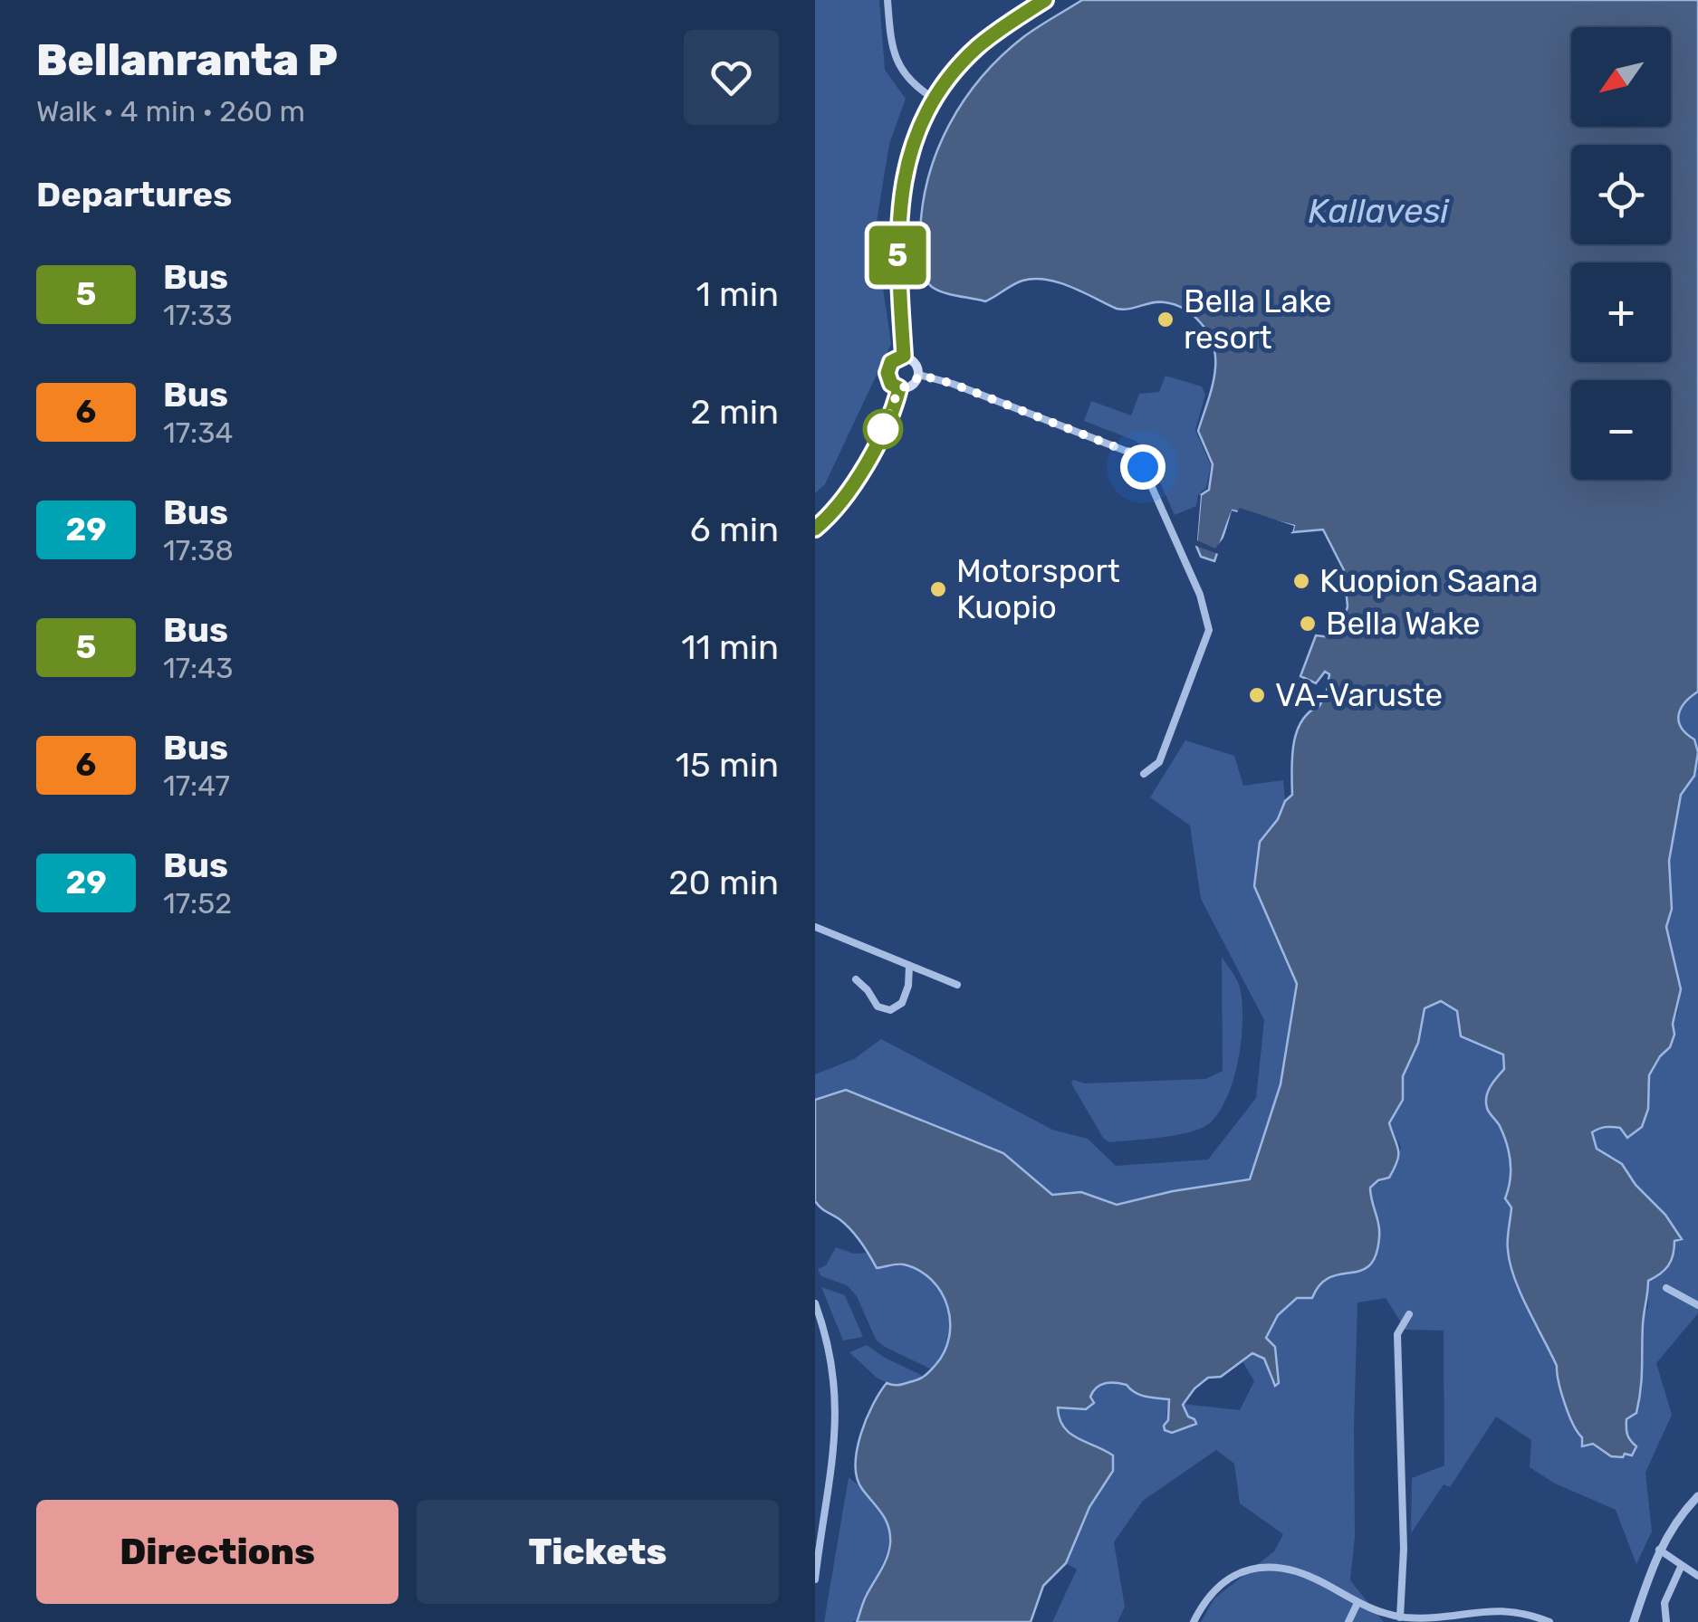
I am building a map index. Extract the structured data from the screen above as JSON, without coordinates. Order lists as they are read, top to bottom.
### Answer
{
  "water": ["Kallavesi"],
  "places": [
    "Bella Lake resort",
    "Kuopion Saana",
    "Motorsport Kuopio",
    "Bella Wake",
    "VA-Varuste"
  ],
  "lines": ["bus line 5"],
  "north": "bottom left",
  "page": {
    "heading": [
      ["Bellanranta P", "Walk · 4 min · 260 m"],
      "Departures"
    ],
    "on_map": "5",
    "map_buttons": ["+", "−"],
    "list": [
      {
        "mark": "5",
        "name": "Bus",
        "note": "17:33",
        "value": "1 min"
      },
      {
        "mark": "6",
        "name": "Bus",
        "note": "17:34",
        "value": "2 min"
      },
      {
        "mark": "29",
        "name": "Bus",
        "note": "17:38",
        "value": "6 min"
      },
      {
        "mark": "5",
        "name": "Bus",
        "note": "17:43",
        "value": "11 min"
      },
      {
        "mark": "6",
        "name": "Bus",
        "note": "17:47",
        "value": "15 min"
      },
      {
        "mark": "29",
        "name": "Bus",
        "note": "17:52",
        "value": "20 min"
      }
    ],
    "buttons": ["Directions", "Tickets"]
  }
}
